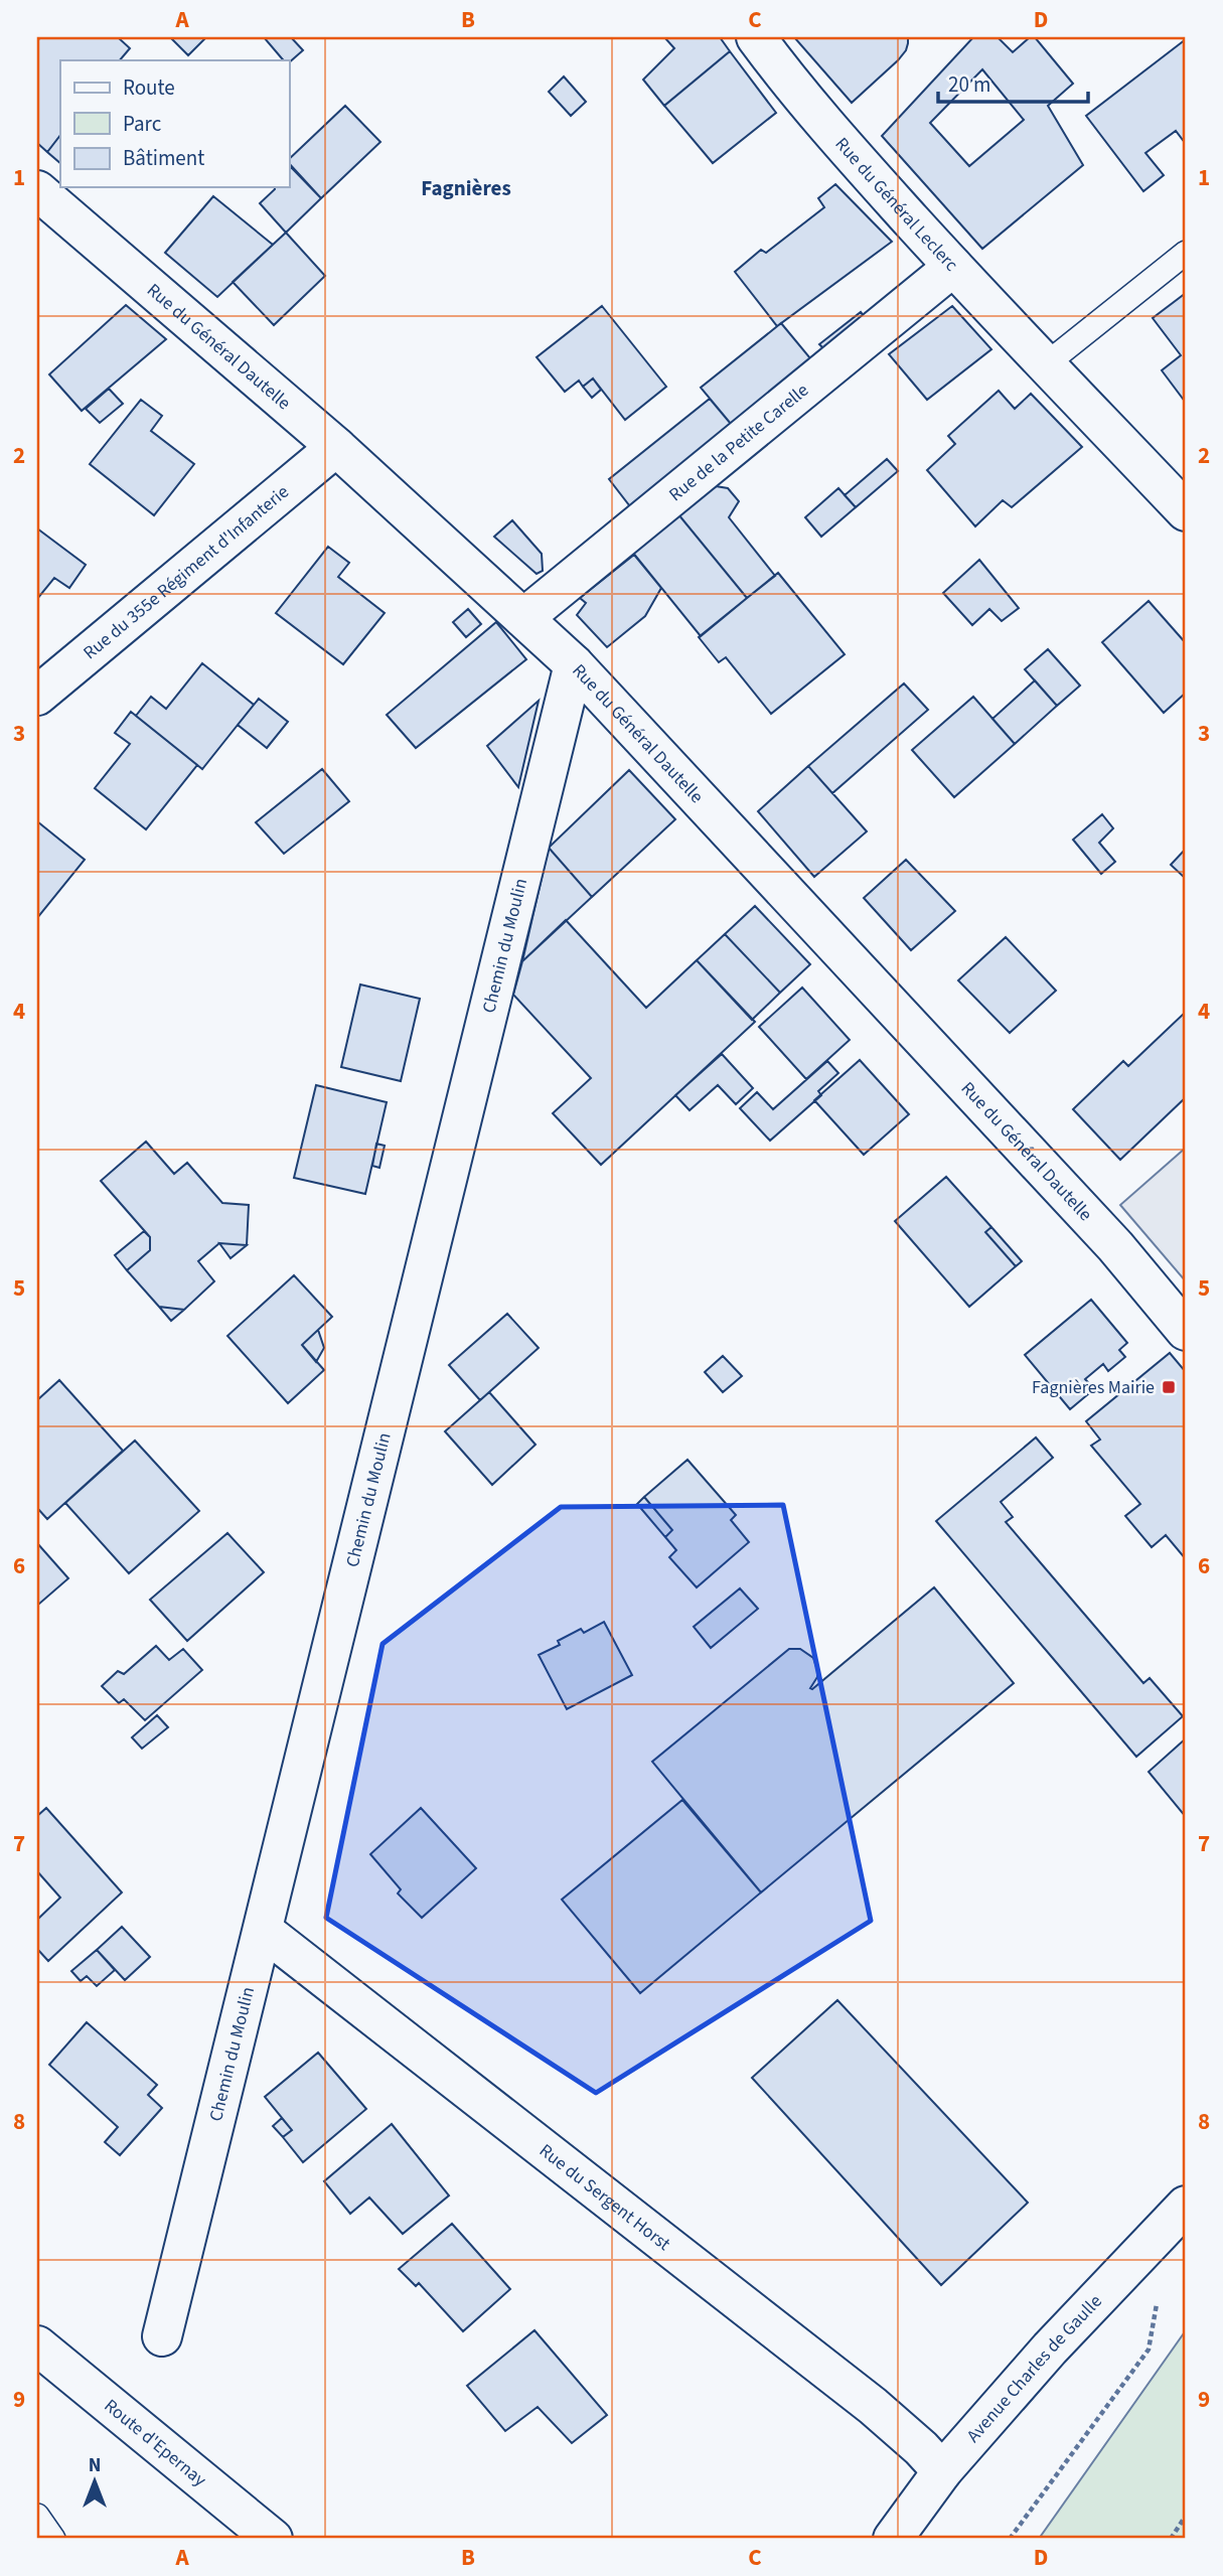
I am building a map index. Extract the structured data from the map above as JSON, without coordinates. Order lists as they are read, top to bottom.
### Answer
{
  "streets": {
    "street": [
      "Rue du Général Leclerc",
      "Rue du Général Dautelle",
      "Rue de la Petite Carelle",
      "Rue du 355e Régiment d'Infanterie",
      "Chemin du Moulin",
      "Rue du Sergent Horst",
      "Avenue Charles de Gaulle",
      "Route d'Epernay"
    ]
  },
  "crossings": [
    ["Rue du Général Leclerc", "Rue de la Petite Carelle"],
    ["Rue du Général Dautelle", "Rue de la Petite Carelle"],
    ["Rue du Général Dautelle", "Rue du 355e Régiment d'Infanterie"],
    ["Rue du Général Dautelle", "Chemin du Moulin"],
    ["Chemin du Moulin", "Rue du Sergent Horst"],
    ["Rue du Sergent Horst", "Avenue Charles de Gaulle"]
  ],
  "districts": ["Fagnières"],
  "places": {
    "transit": ["Fagnières Mairie"]
  },
  "legend": ["Route", "Parc", "Bâtiment"],
  "scale_bar": "20 m",
  "north": "top",
  "grid": {
    "columns": [
      "A",
      "B",
      "C",
      "D"
    ],
    "rows": [
      "1",
      "2",
      "3",
      "4",
      "5",
      "6",
      "7",
      "8",
      "9"
    ]
  }
}
